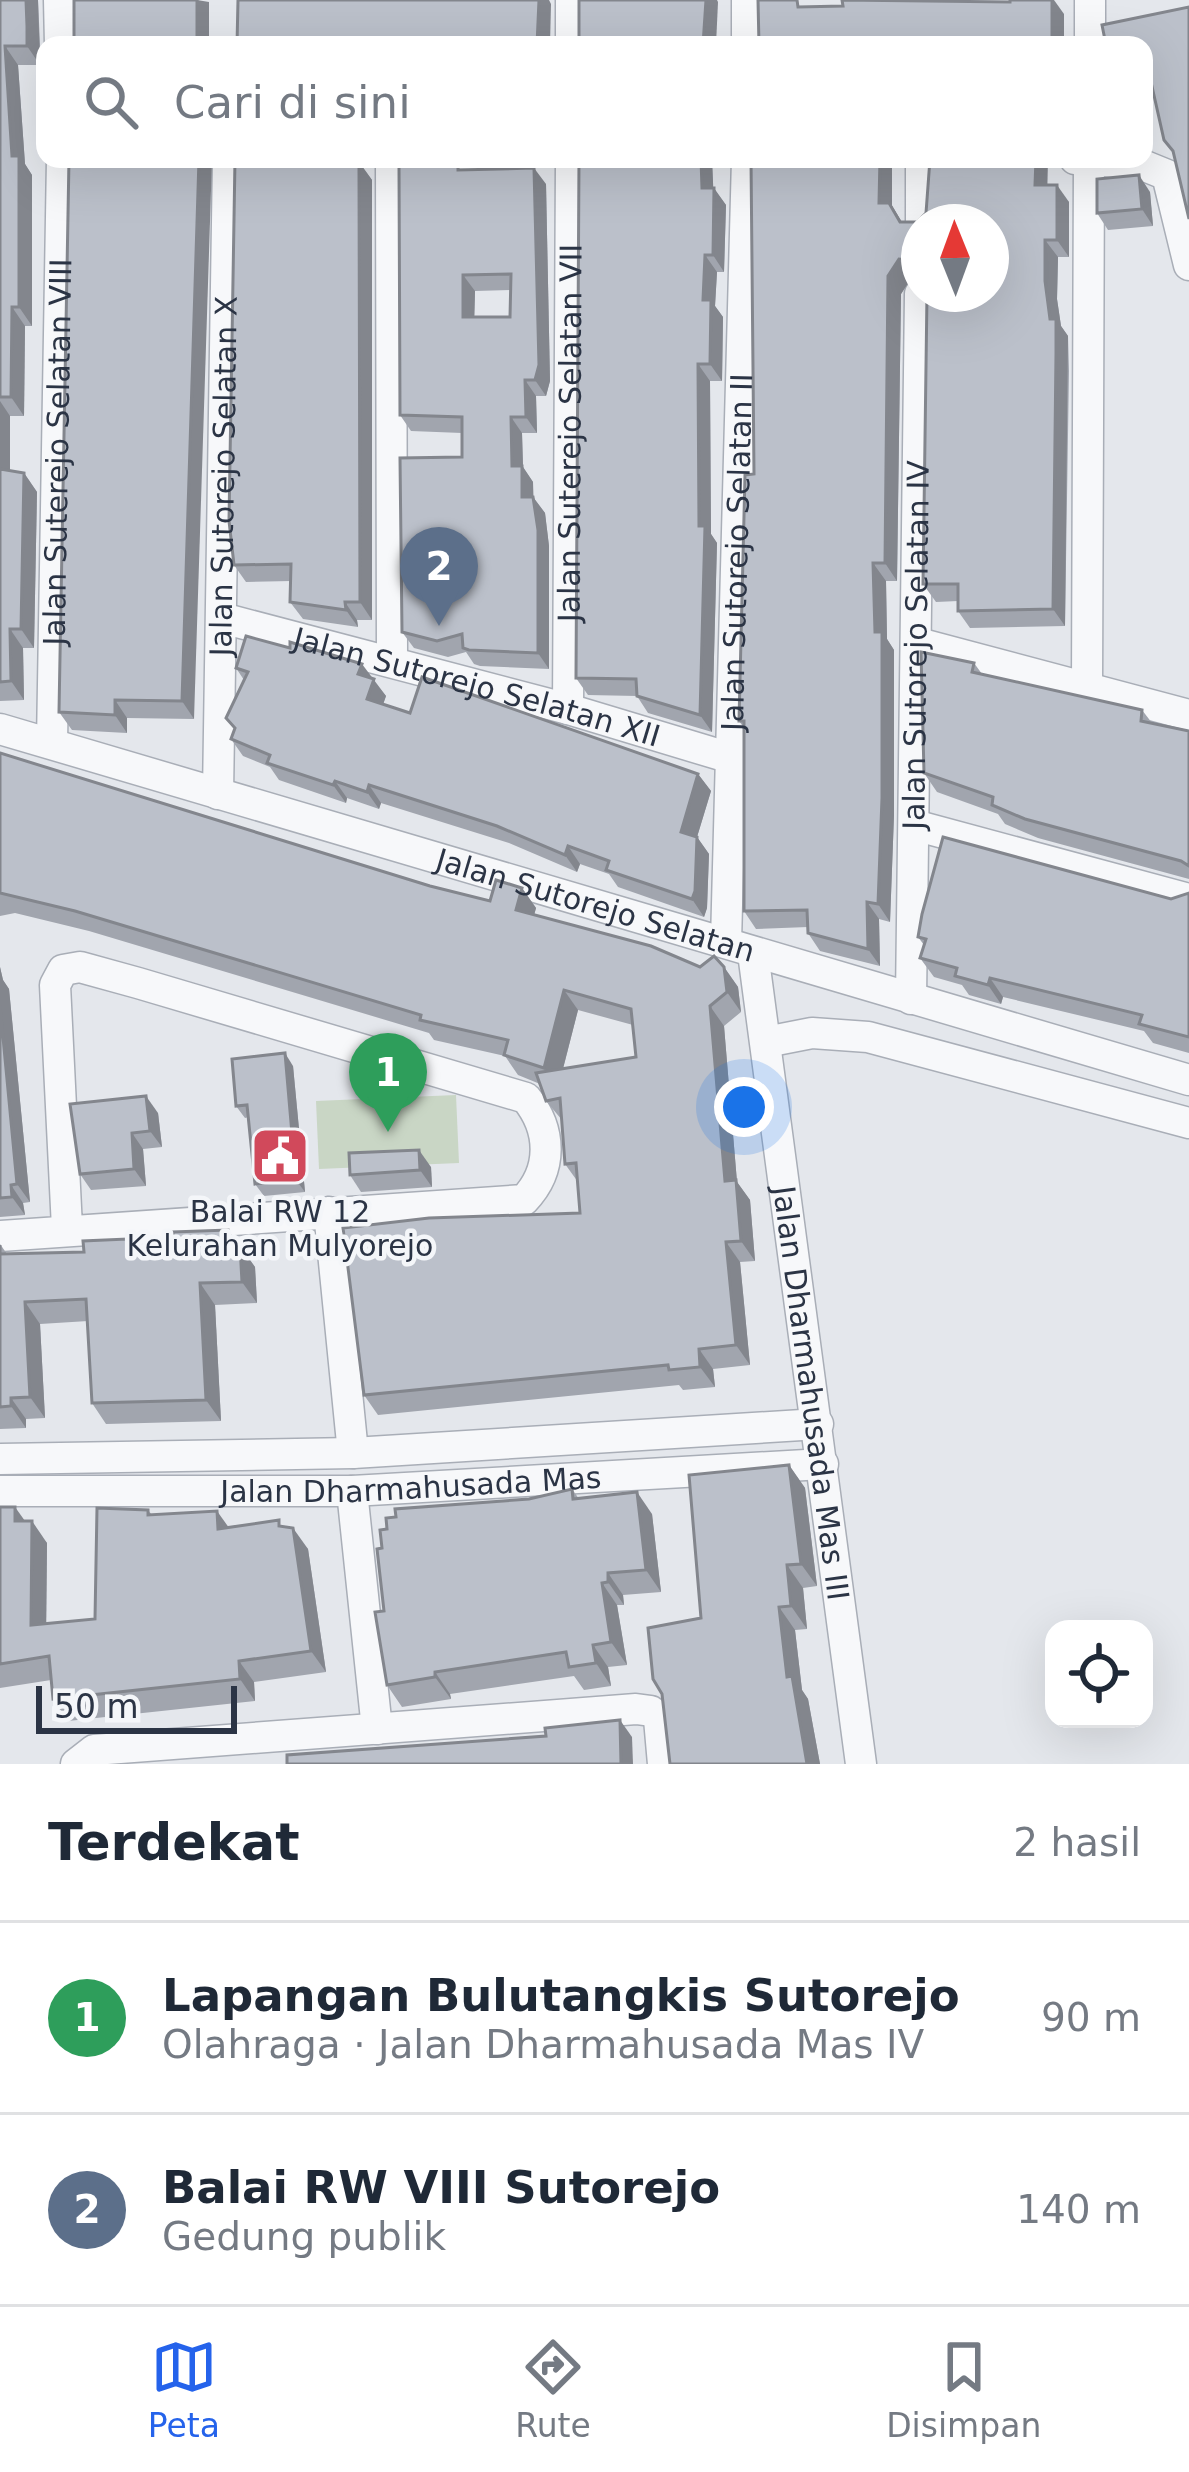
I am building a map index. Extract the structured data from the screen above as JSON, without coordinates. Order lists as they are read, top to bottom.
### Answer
{
  "streets": {
    "street": [
      "Jalan Suterejo Selatan VII",
      "Jalan Suterejo Selatan VIII",
      "Jalan Sutorejo Selatan X",
      "Jalan Sutorejo Selatan II",
      "Jalan Sutorejo Selatan IV",
      "Jalan Sutorejo Selatan XII",
      "Jalan Sutorejo Selatan",
      "Jalan Dharmahusada Mas III",
      "Jalan Dharmahusada Mas"
    ]
  },
  "crossings": [
    ["Jalan Suterejo Selatan VII", "Jalan Sutorejo Selatan XII"],
    ["Jalan Suterejo Selatan VIII", "Jalan Sutorejo Selatan"],
    ["Jalan Sutorejo Selatan X", "Jalan Sutorejo Selatan XII"],
    ["Jalan Sutorejo Selatan X", "Jalan Sutorejo Selatan"],
    ["Jalan Sutorejo Selatan II", "Jalan Sutorejo Selatan XII"],
    ["Jalan Sutorejo Selatan II", "Jalan Sutorejo Selatan"],
    ["Jalan Sutorejo Selatan II", "Jalan Dharmahusada Mas III"],
    ["Jalan Sutorejo Selatan IV", "Jalan Sutorejo Selatan"],
    ["Jalan Sutorejo Selatan", "Jalan Dharmahusada Mas III"],
    ["Jalan Dharmahusada Mas III", "Jalan Dharmahusada Mas"]
  ],
  "places": {
    "public building": ["Balai RW 12 Kelurahan Mulyorejo"]
  },
  "scale_bar": "50 m",
  "north": "top",
  "page": {
    "search": "Cari di sini",
    "pins": ["2", "1"],
    "scale": "50 m",
    "heading": ["Terdekat", "2 hasil"],
    "list": [
      {
        "mark": "1",
        "name": "Lapangan Bulutangkis Sutorejo",
        "note": "Olahraga · Jalan Dharmahusada Mas IV",
        "value": "90 m"
      },
      {
        "mark": "2",
        "name": "Balai RW VIII Sutorejo",
        "note": "Gedung publik",
        "value": "140 m"
      }
    ],
    "nav": ["Peta", "Rute", "Disimpan"]
  }
}
